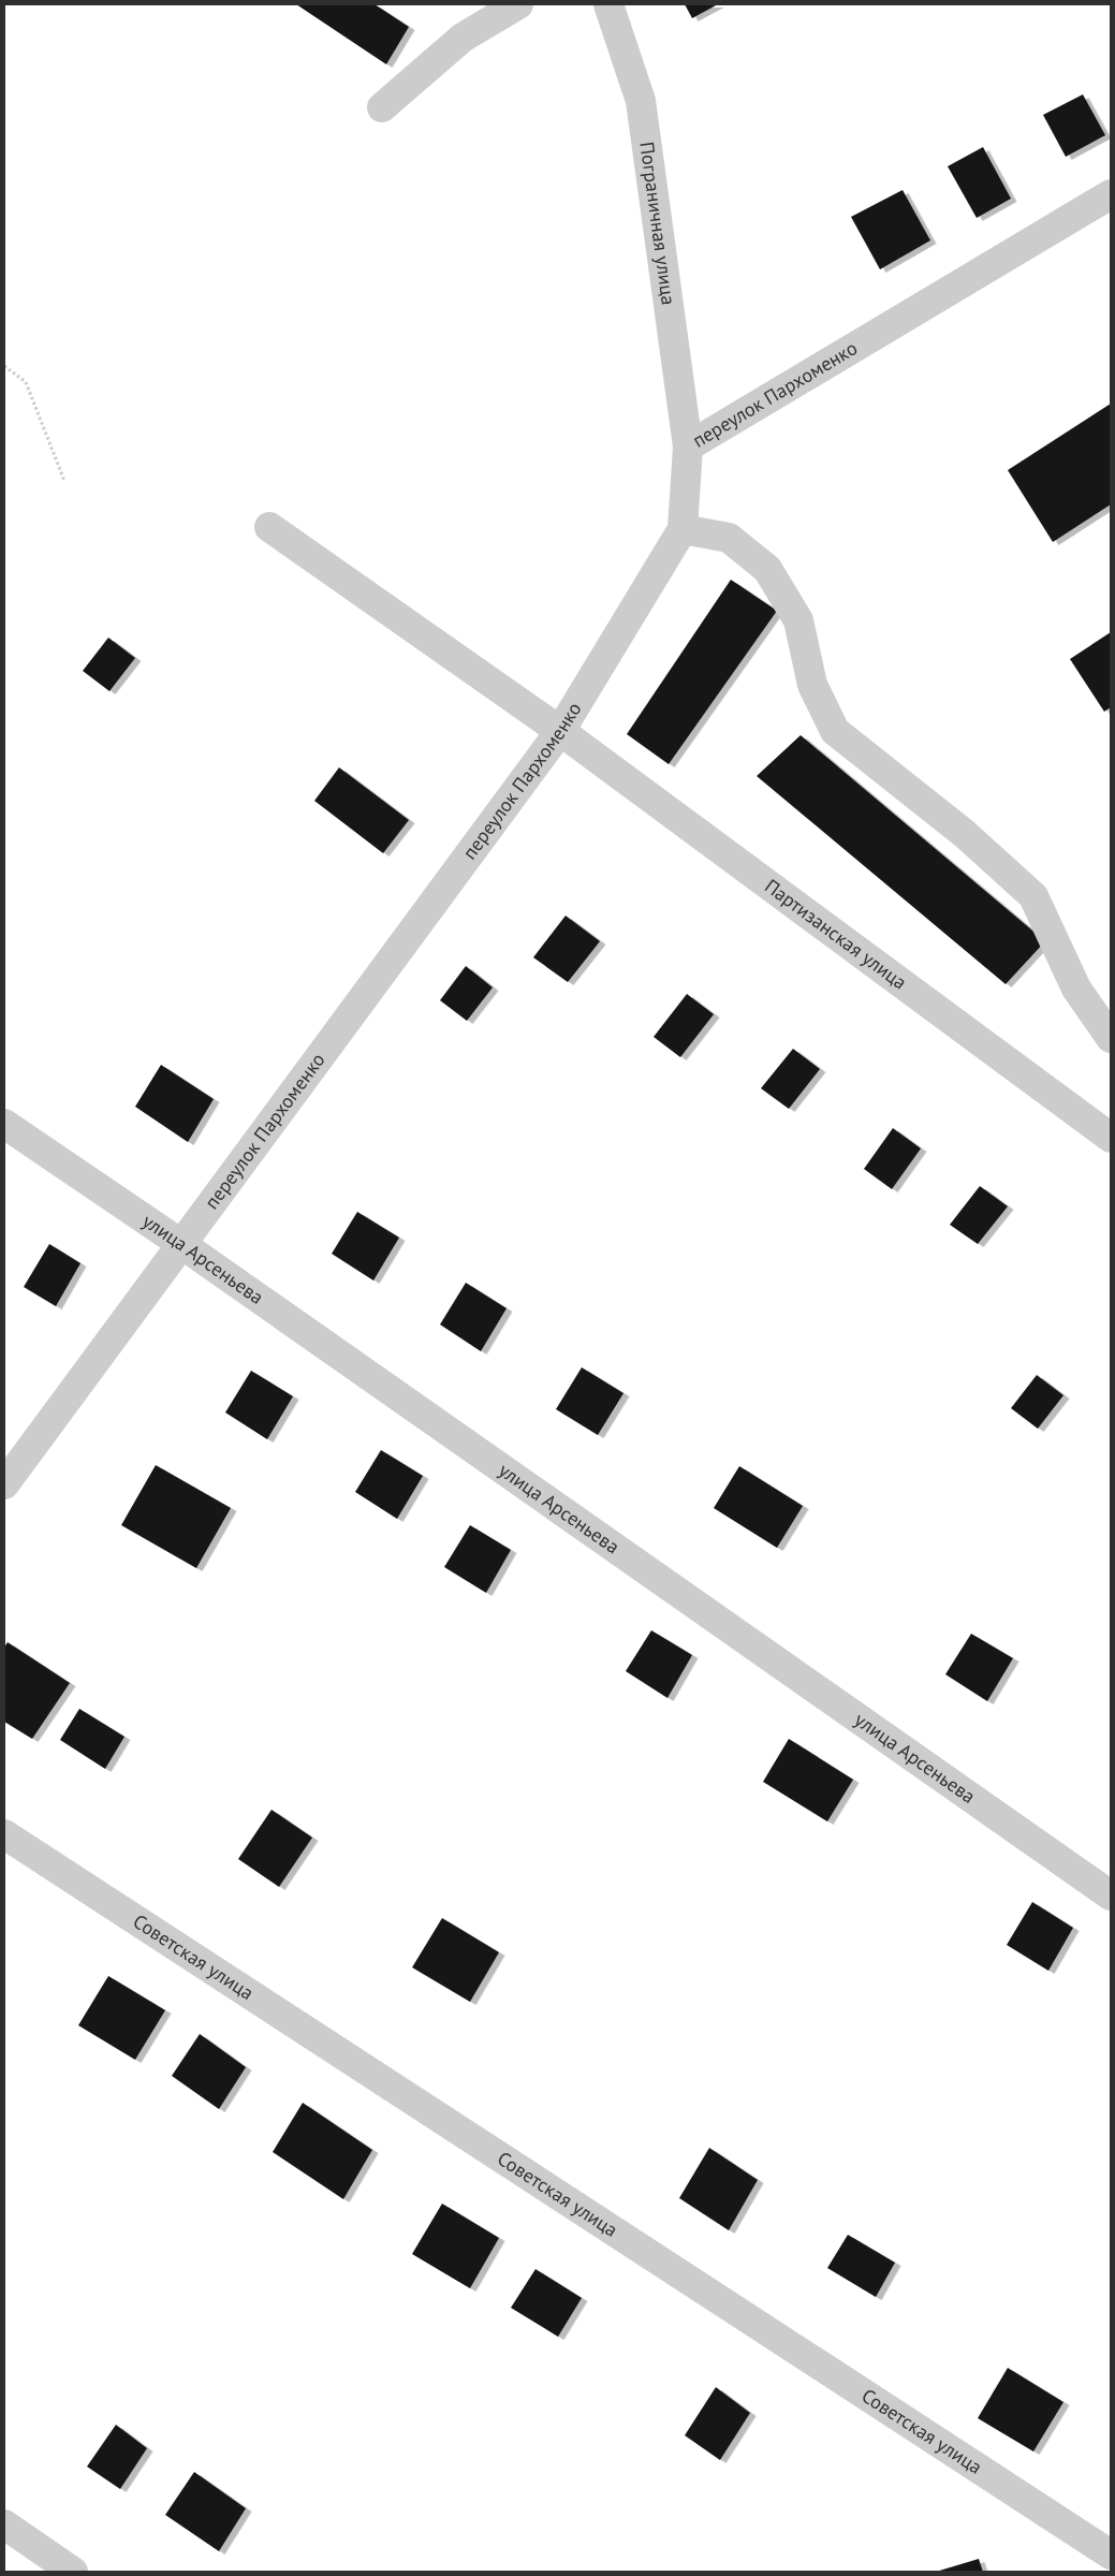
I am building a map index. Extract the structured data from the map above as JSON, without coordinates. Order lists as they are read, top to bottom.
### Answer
{
  "streets": {
    "street": [
      "Пограничная улица",
      "переулок Пархоменко",
      "Партизанская улица",
      "улица Арсеньева",
      "Советская улица"
    ]
  },
  "crossings": [
    ["Пограничная улица", "переулок Пархоменко"],
    ["переулок Пархоменко", "Партизанская улица"],
    ["переулок Пархоменко", "улица Арсеньева"]
  ]
}
